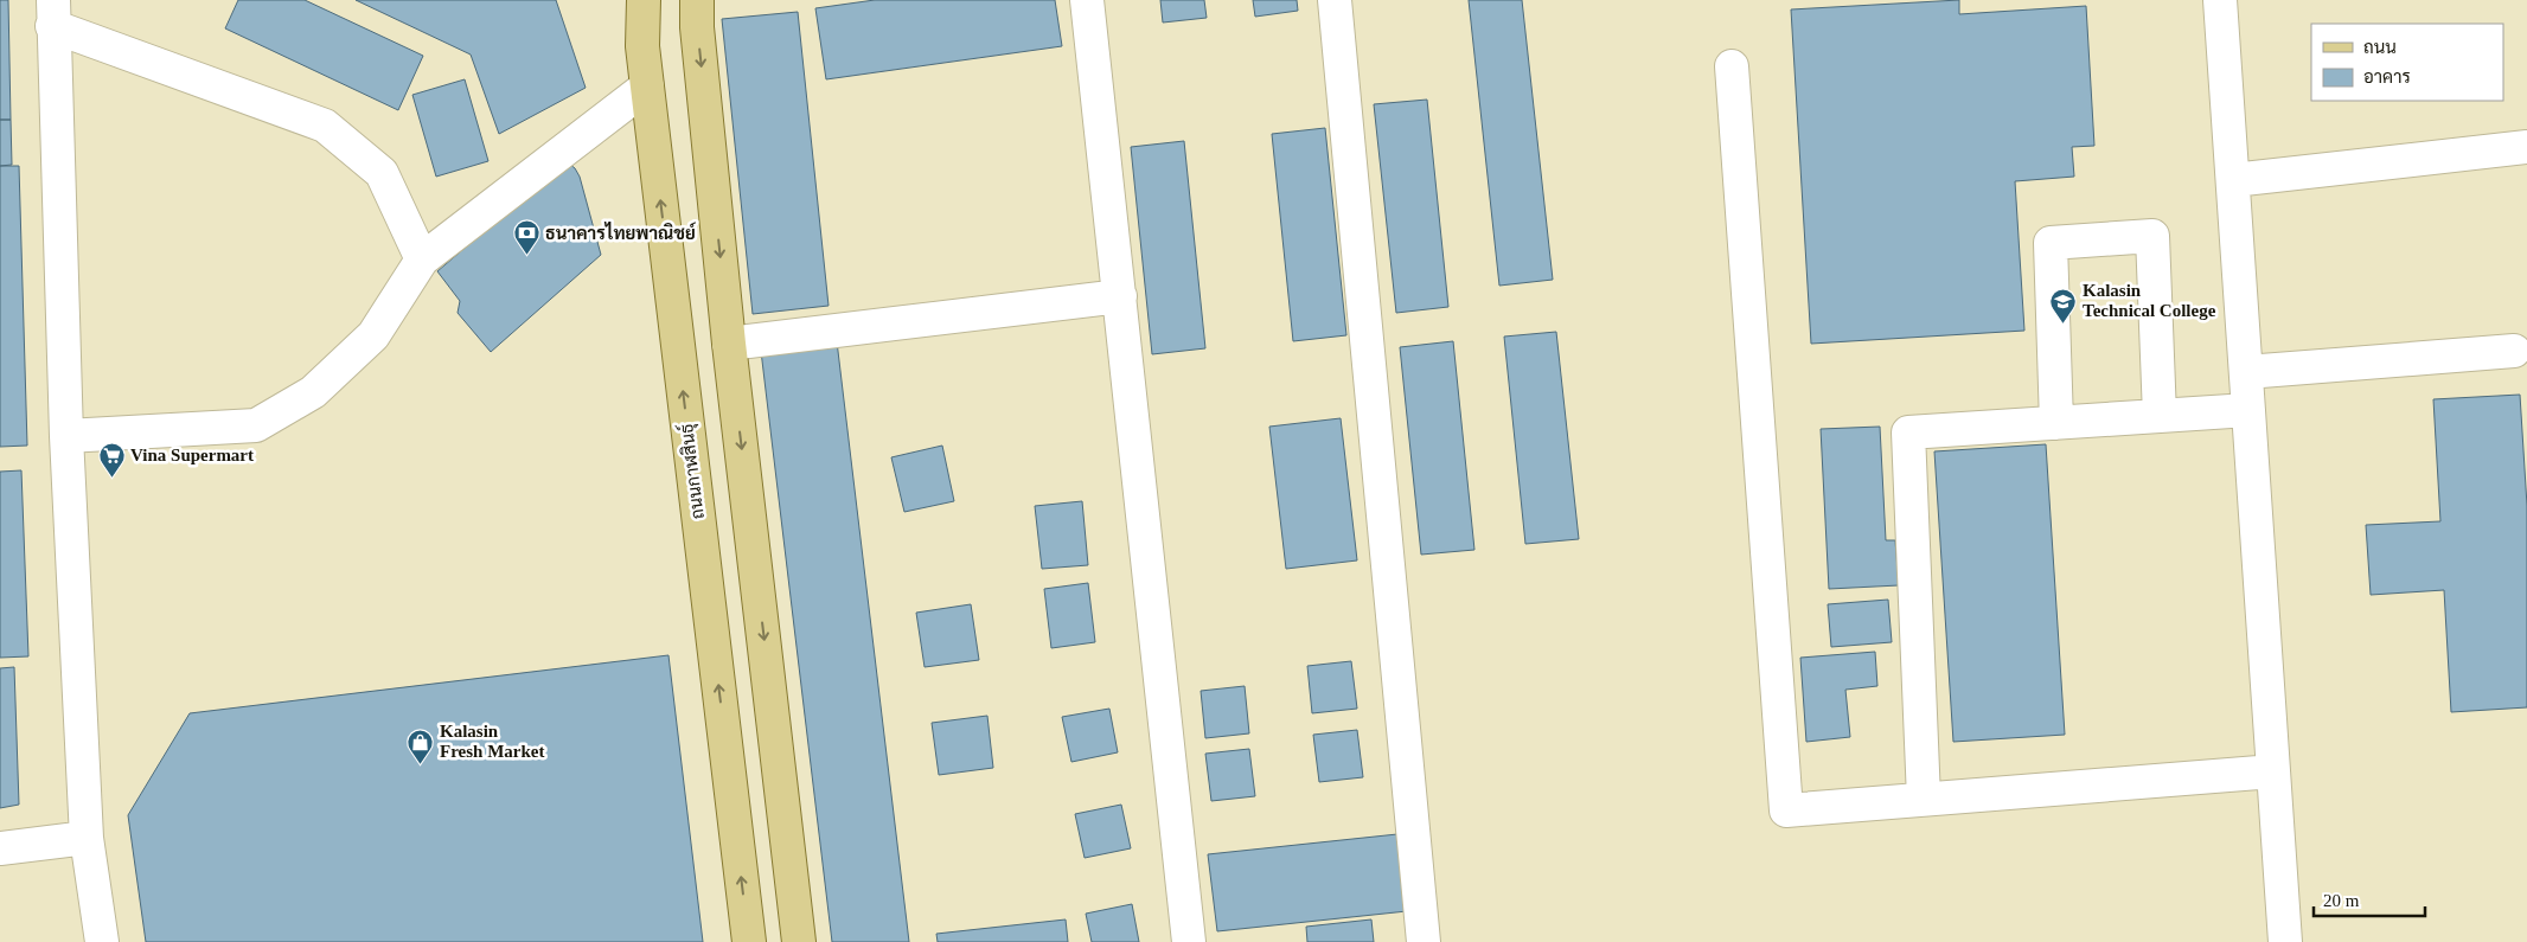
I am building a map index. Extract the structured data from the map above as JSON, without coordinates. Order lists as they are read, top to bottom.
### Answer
{
  "streets": {
    "main road": ["ถนนกาฬสินธุ์"]
  },
  "places": {
    "bank": ["ธนาคารไทยพาณิชย์"],
    "school or university": ["Kalasin Technical College"],
    "supermarket": ["Vina Supermart"],
    "shop": ["Kalasin Fresh Market"]
  },
  "legend": ["ถนน", "อาคาร"],
  "scale_bar": "20 m"
}
